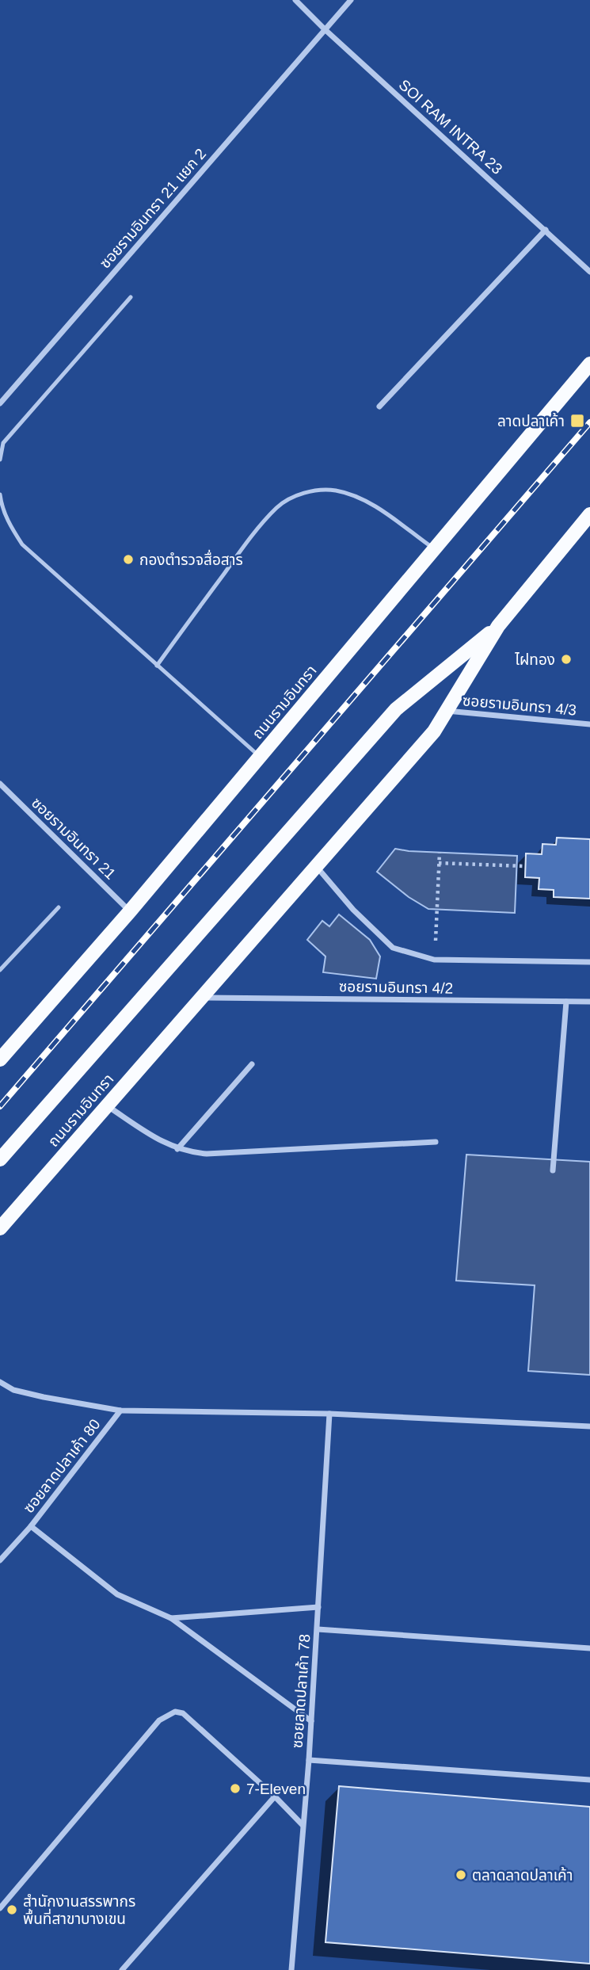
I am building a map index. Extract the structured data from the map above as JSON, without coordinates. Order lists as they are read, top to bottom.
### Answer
{
  "streets": {
    "main road": ["ถนนรามอินทรา"],
    "street": [
      "SOI RAM INTRA 23",
      "ซอยรามอินทรา 21 แยก 2",
      "ซอยรามอินทรา 4/3",
      "ซอยรามอินทรา 21",
      "ซอยรามอินทรา 4/2",
      "ซอยลาดปลาเค้า 80",
      "ซอยลาดปลาเค้า 78"
    ]
  },
  "crossings": [
    ["SOI RAM INTRA 23", "ซอยรามอินทรา 21 แยก 2"],
    ["ถนนรามอินทรา", "ซอยรามอินทรา 4/3"],
    ["ถนนรามอินทรา", "ซอยรามอินทรา 21"],
    ["ถนนรามอินทรา", "ซอยรามอินทรา 4/2"]
  ],
  "places": {
    "transit": ["ลาดปลาเค้า"],
    "other": [
      "กองตำรวจสื่อสาร",
      "ไฝทอง",
      "7-Eleven",
      "ตลาดลาดปลาเค้า",
      "สำนักงานสรรพากร พื้นที่สาขาบางเขน"
    ]
  }
}
